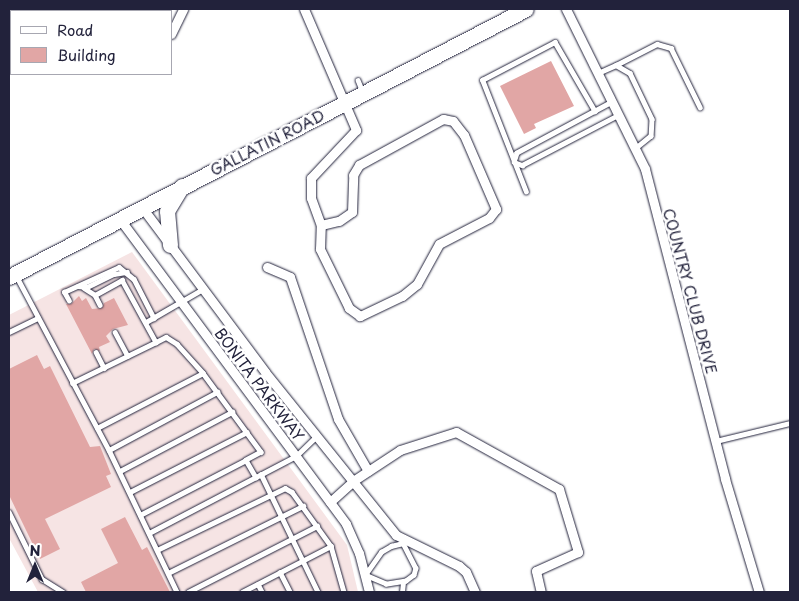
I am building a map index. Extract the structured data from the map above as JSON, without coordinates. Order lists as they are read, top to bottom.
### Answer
{
  "streets": {
    "main road": ["GALLATIN ROAD"],
    "street": ["COUNTRY CLUB DRIVE", "BONITA PARKWAY"]
  },
  "crossings": [
    ["GALLATIN ROAD", "BONITA PARKWAY"]
  ],
  "legend": ["Road", "Building"],
  "north": "top"
}
